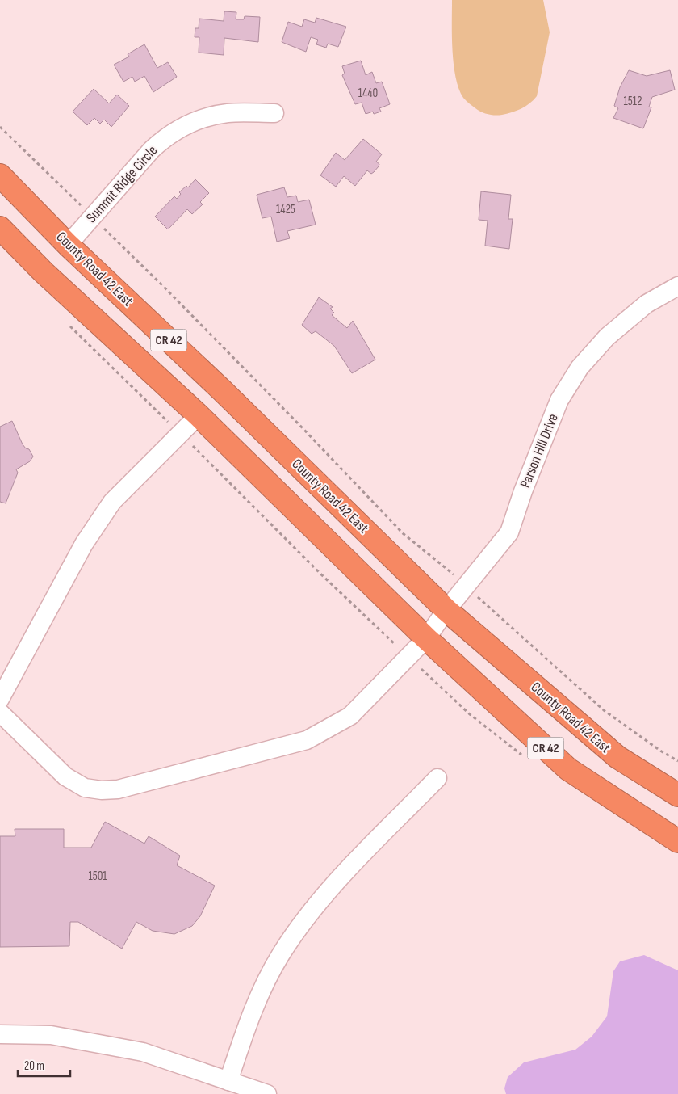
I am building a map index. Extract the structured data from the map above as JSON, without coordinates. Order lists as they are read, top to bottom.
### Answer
{
  "streets": {
    "highway": ["County Road 42 East", "CR 42"],
    "street": ["Summit Ridge Circle", "Parson Hill Drive"]
  },
  "crossings": [
    ["Summit Ridge Circle", "County Road 42 East"],
    ["County Road 42 East", "Parson Hill Drive"],
    ["CR 42", "Parson Hill Drive"]
  ],
  "house_numbers": [
    "1440",
    "1512",
    "1425",
    "1501"
  ],
  "scale_bar": "20 m"
}
